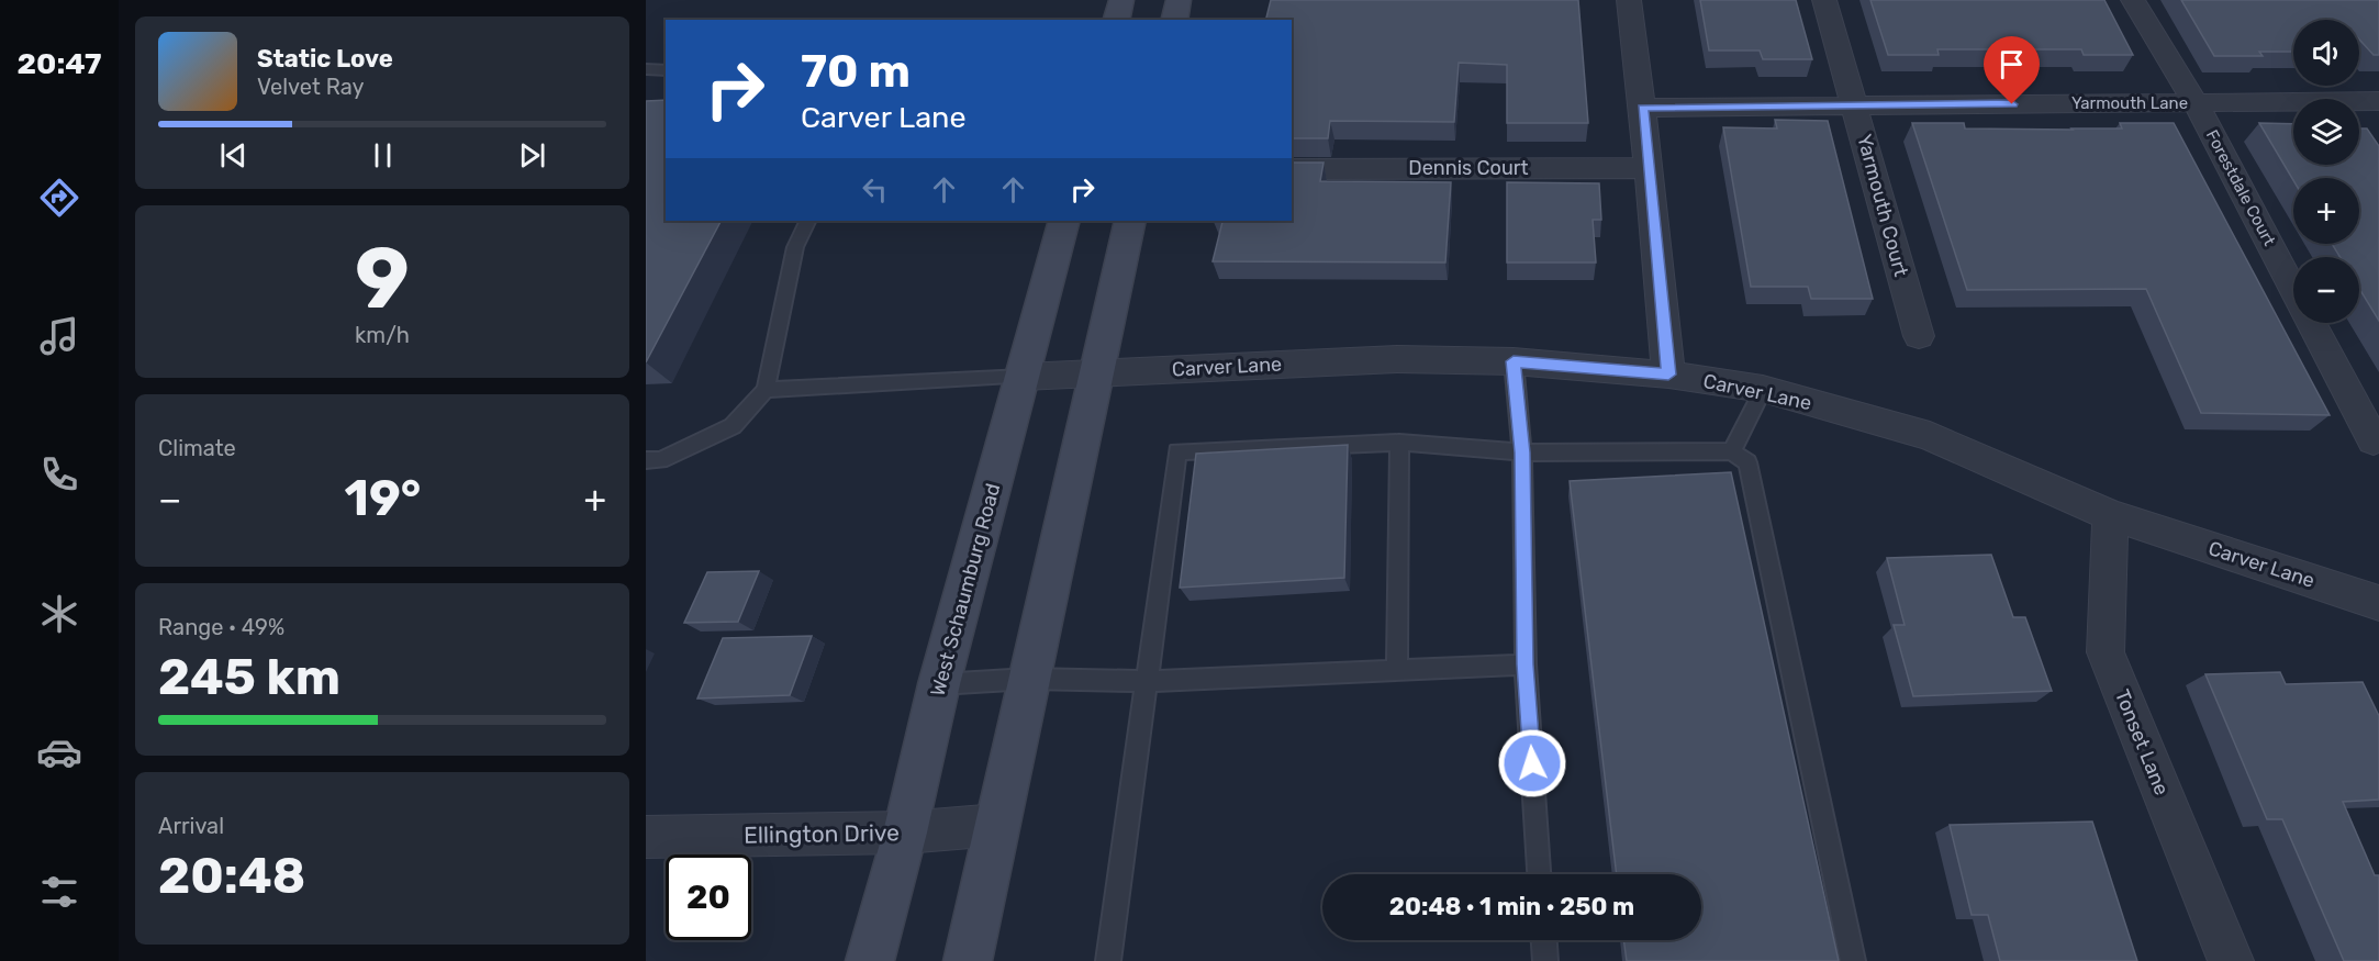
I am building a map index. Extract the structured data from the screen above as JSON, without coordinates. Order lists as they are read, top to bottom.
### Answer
{
  "streets": {
    "main road": ["West Schaumburg Road"],
    "street": [
      "Yarmouth Lane",
      "Dennis Court",
      "Forestdale Court",
      "Yarmouth Court",
      "Carver Lane",
      "Tonset Lane",
      "Ellington Drive"
    ]
  },
  "crossings": [
    ["Yarmouth Lane", "Forestdale Court"],
    ["Yarmouth Lane", "Yarmouth Court"],
    ["Carver Lane", "West Schaumburg Road"],
    ["Carver Lane", "Tonset Lane"],
    ["West Schaumburg Road", "Ellington Drive"]
  ],
  "page": {
    "tabs": "20:47",
    "map_buttons": ["+", "−"],
    "turn": ["70 m", "Carver Lane"],
    "song": ["Static Love", "Velvet Ray"],
    "tile": [
      ["9", "km/h"],
      "Climate",
      ["Range · 49%", "245 km"],
      ["Arrival", "20:48"]
    ],
    "heat": ["−", "19°", "+"],
    "limit": "20",
    "trip": "20:48 · 1 min · 250 m"
  }
}
